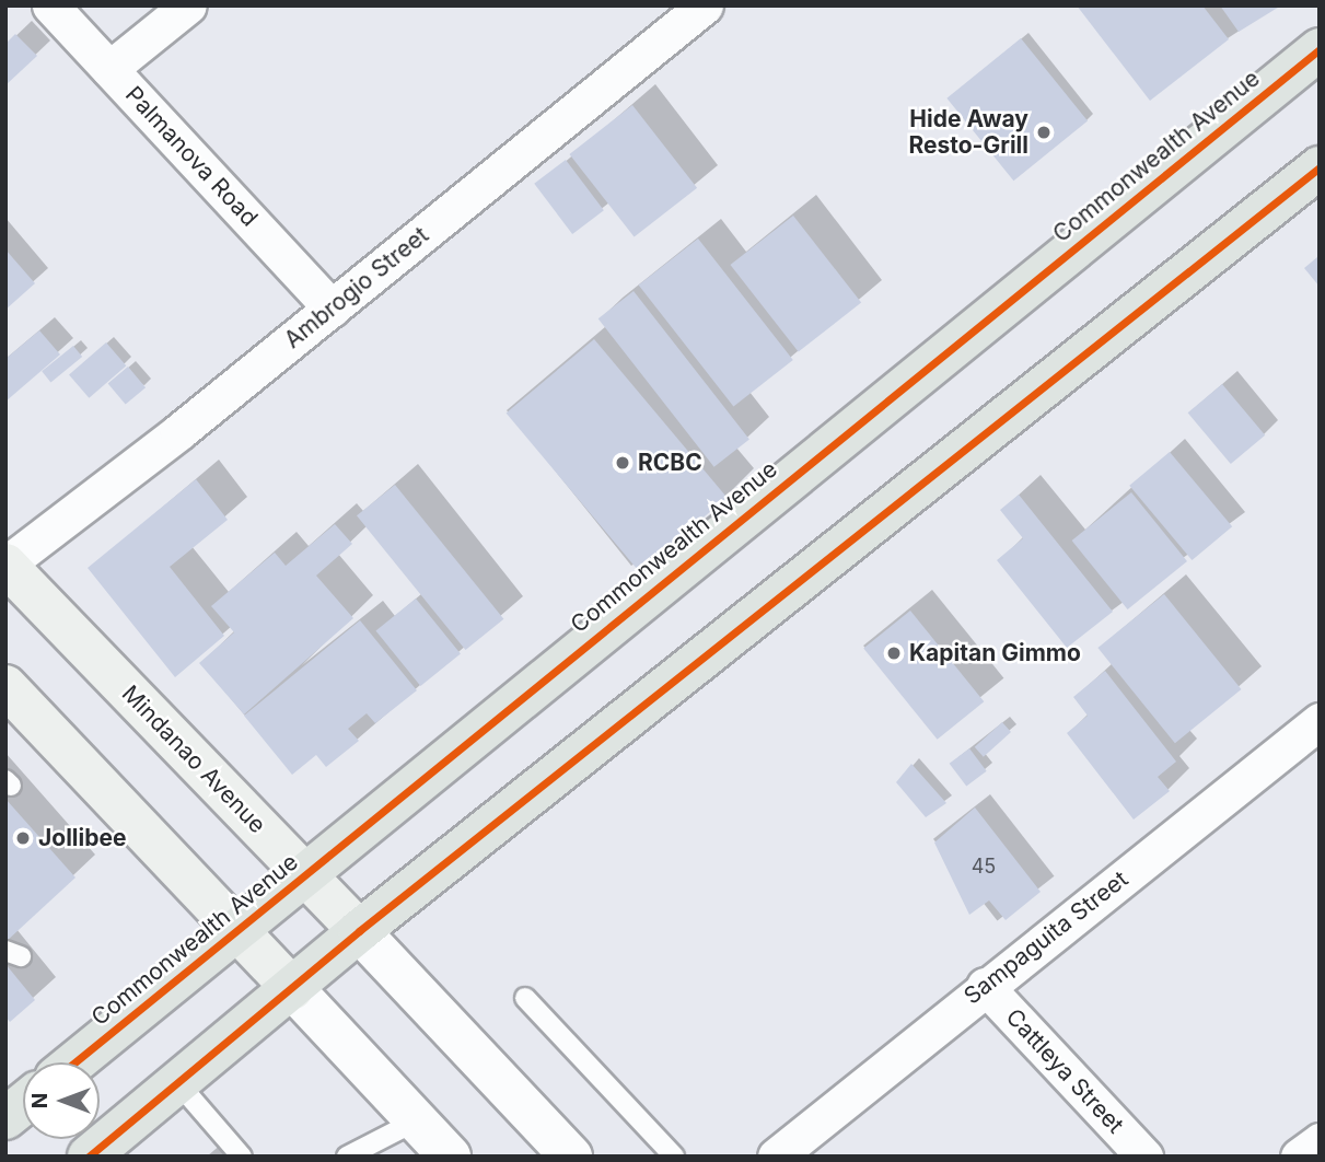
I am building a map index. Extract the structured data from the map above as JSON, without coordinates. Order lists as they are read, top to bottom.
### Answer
{
  "streets": {
    "main road": ["Commonwealth Avenue", "Mindanao Avenue"],
    "street": [
      "Palmanova Road",
      "Ambrogio Street",
      "Sampaguita Street",
      "Cattleya Street"
    ]
  },
  "crossings": [
    ["Palmanova Road", "Ambrogio Street"],
    ["Commonwealth Avenue", "Mindanao Avenue"],
    ["Ambrogio Street", "Mindanao Avenue"],
    ["Sampaguita Street", "Cattleya Street"]
  ],
  "places": [
    "Hide Away Resto-Grill",
    "RCBC",
    "Kapitan Gimmo",
    "Jollibee"
  ],
  "house_numbers": ["45"],
  "north": "left"
}
